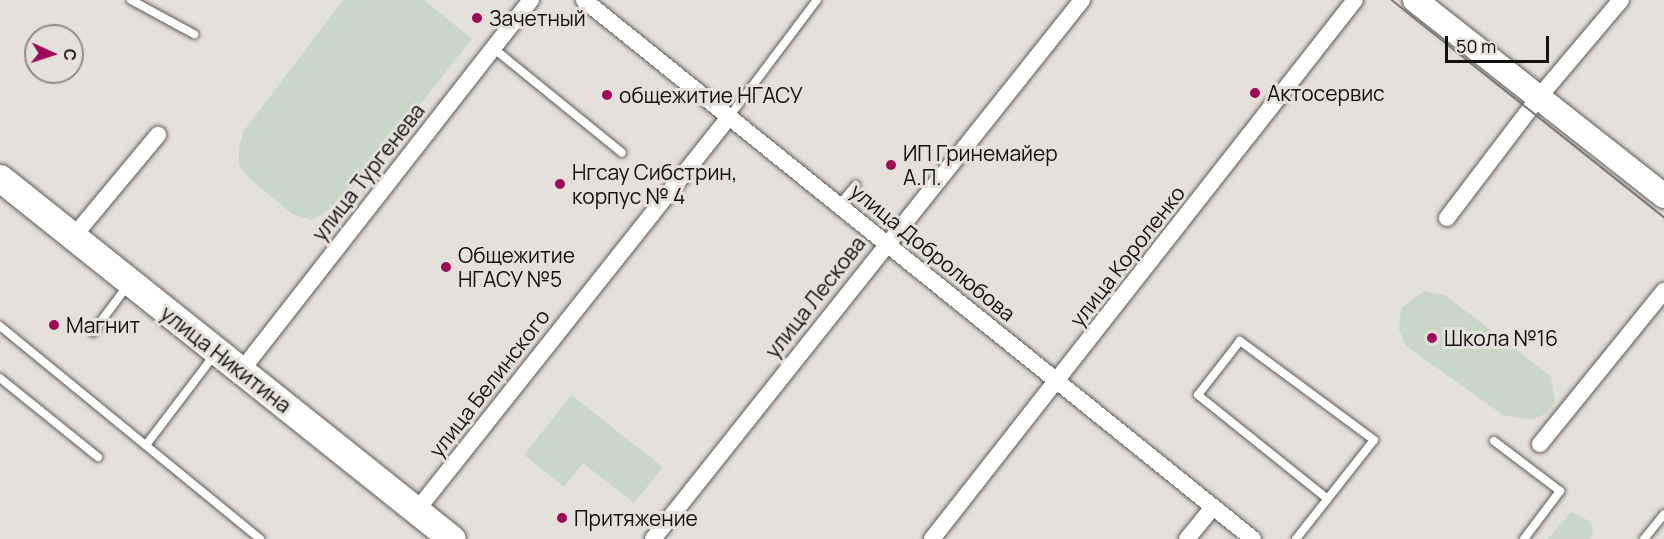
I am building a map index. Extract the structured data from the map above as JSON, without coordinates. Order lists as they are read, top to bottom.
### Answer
{
  "streets": {
    "main road": ["улица Никитина"],
    "street": [
      "улица Тургенева",
      "улица Добролюбова",
      "улица Короленко",
      "улица Лескова",
      "улица Белинского"
    ]
  },
  "crossings": [
    ["улица Тургенева", "улица Никитина"],
    ["улица Добролюбова", "улица Короленко"],
    ["улица Добролюбова", "улица Лескова"],
    ["улица Добролюбова", "улица Белинского"],
    ["улица Никитина", "улица Белинского"]
  ],
  "places": [
    "Зачетный",
    "Актосервис",
    "общежитие НГАСУ",
    "ИП Гринемайер А.П.",
    "Нгсау Сибстрин, корпус № 4",
    "Общежитие НГАСУ №5",
    "Магнит",
    "Школа №16",
    "Притяжение"
  ],
  "scale_bar": "50 m",
  "north": "right"
}
